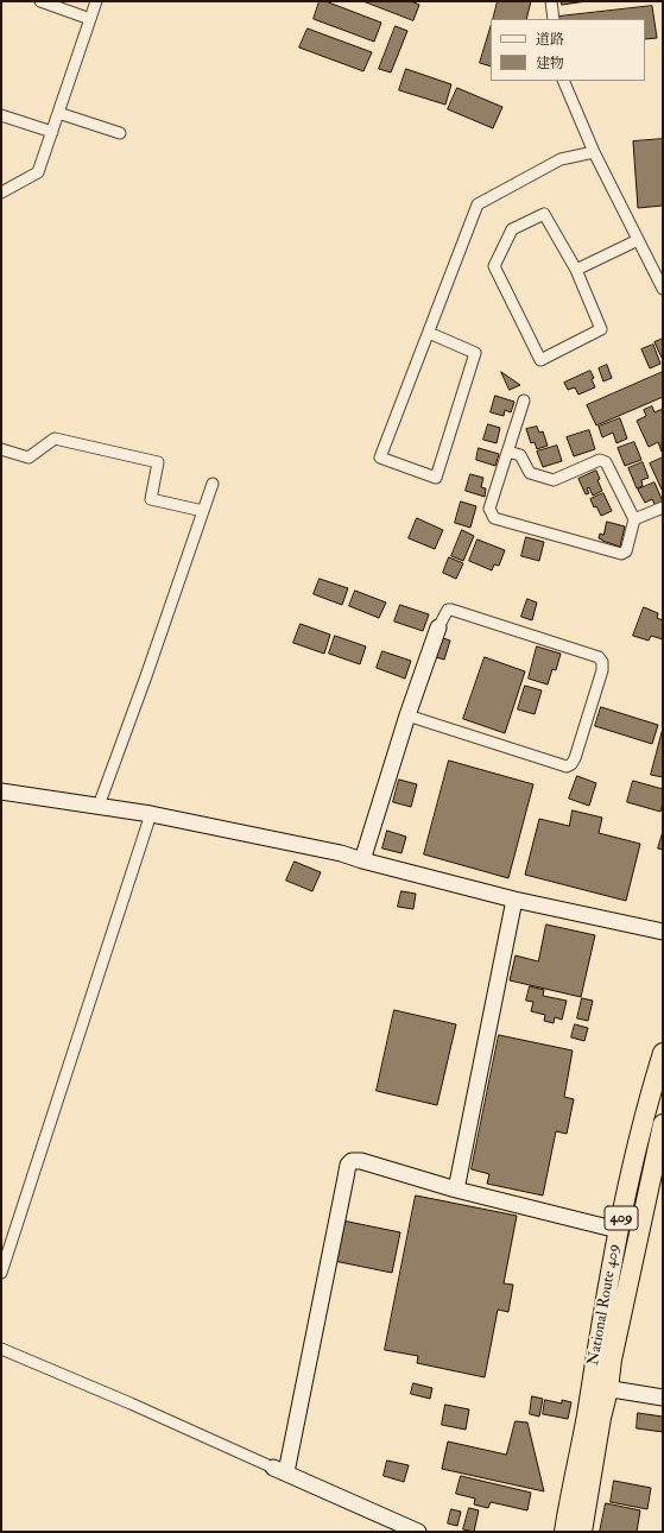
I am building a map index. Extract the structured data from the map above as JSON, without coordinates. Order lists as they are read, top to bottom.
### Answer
{
  "streets": {
    "highway": ["409", "National Route 409"]
  },
  "legend": ["道路", "建物"]
}
